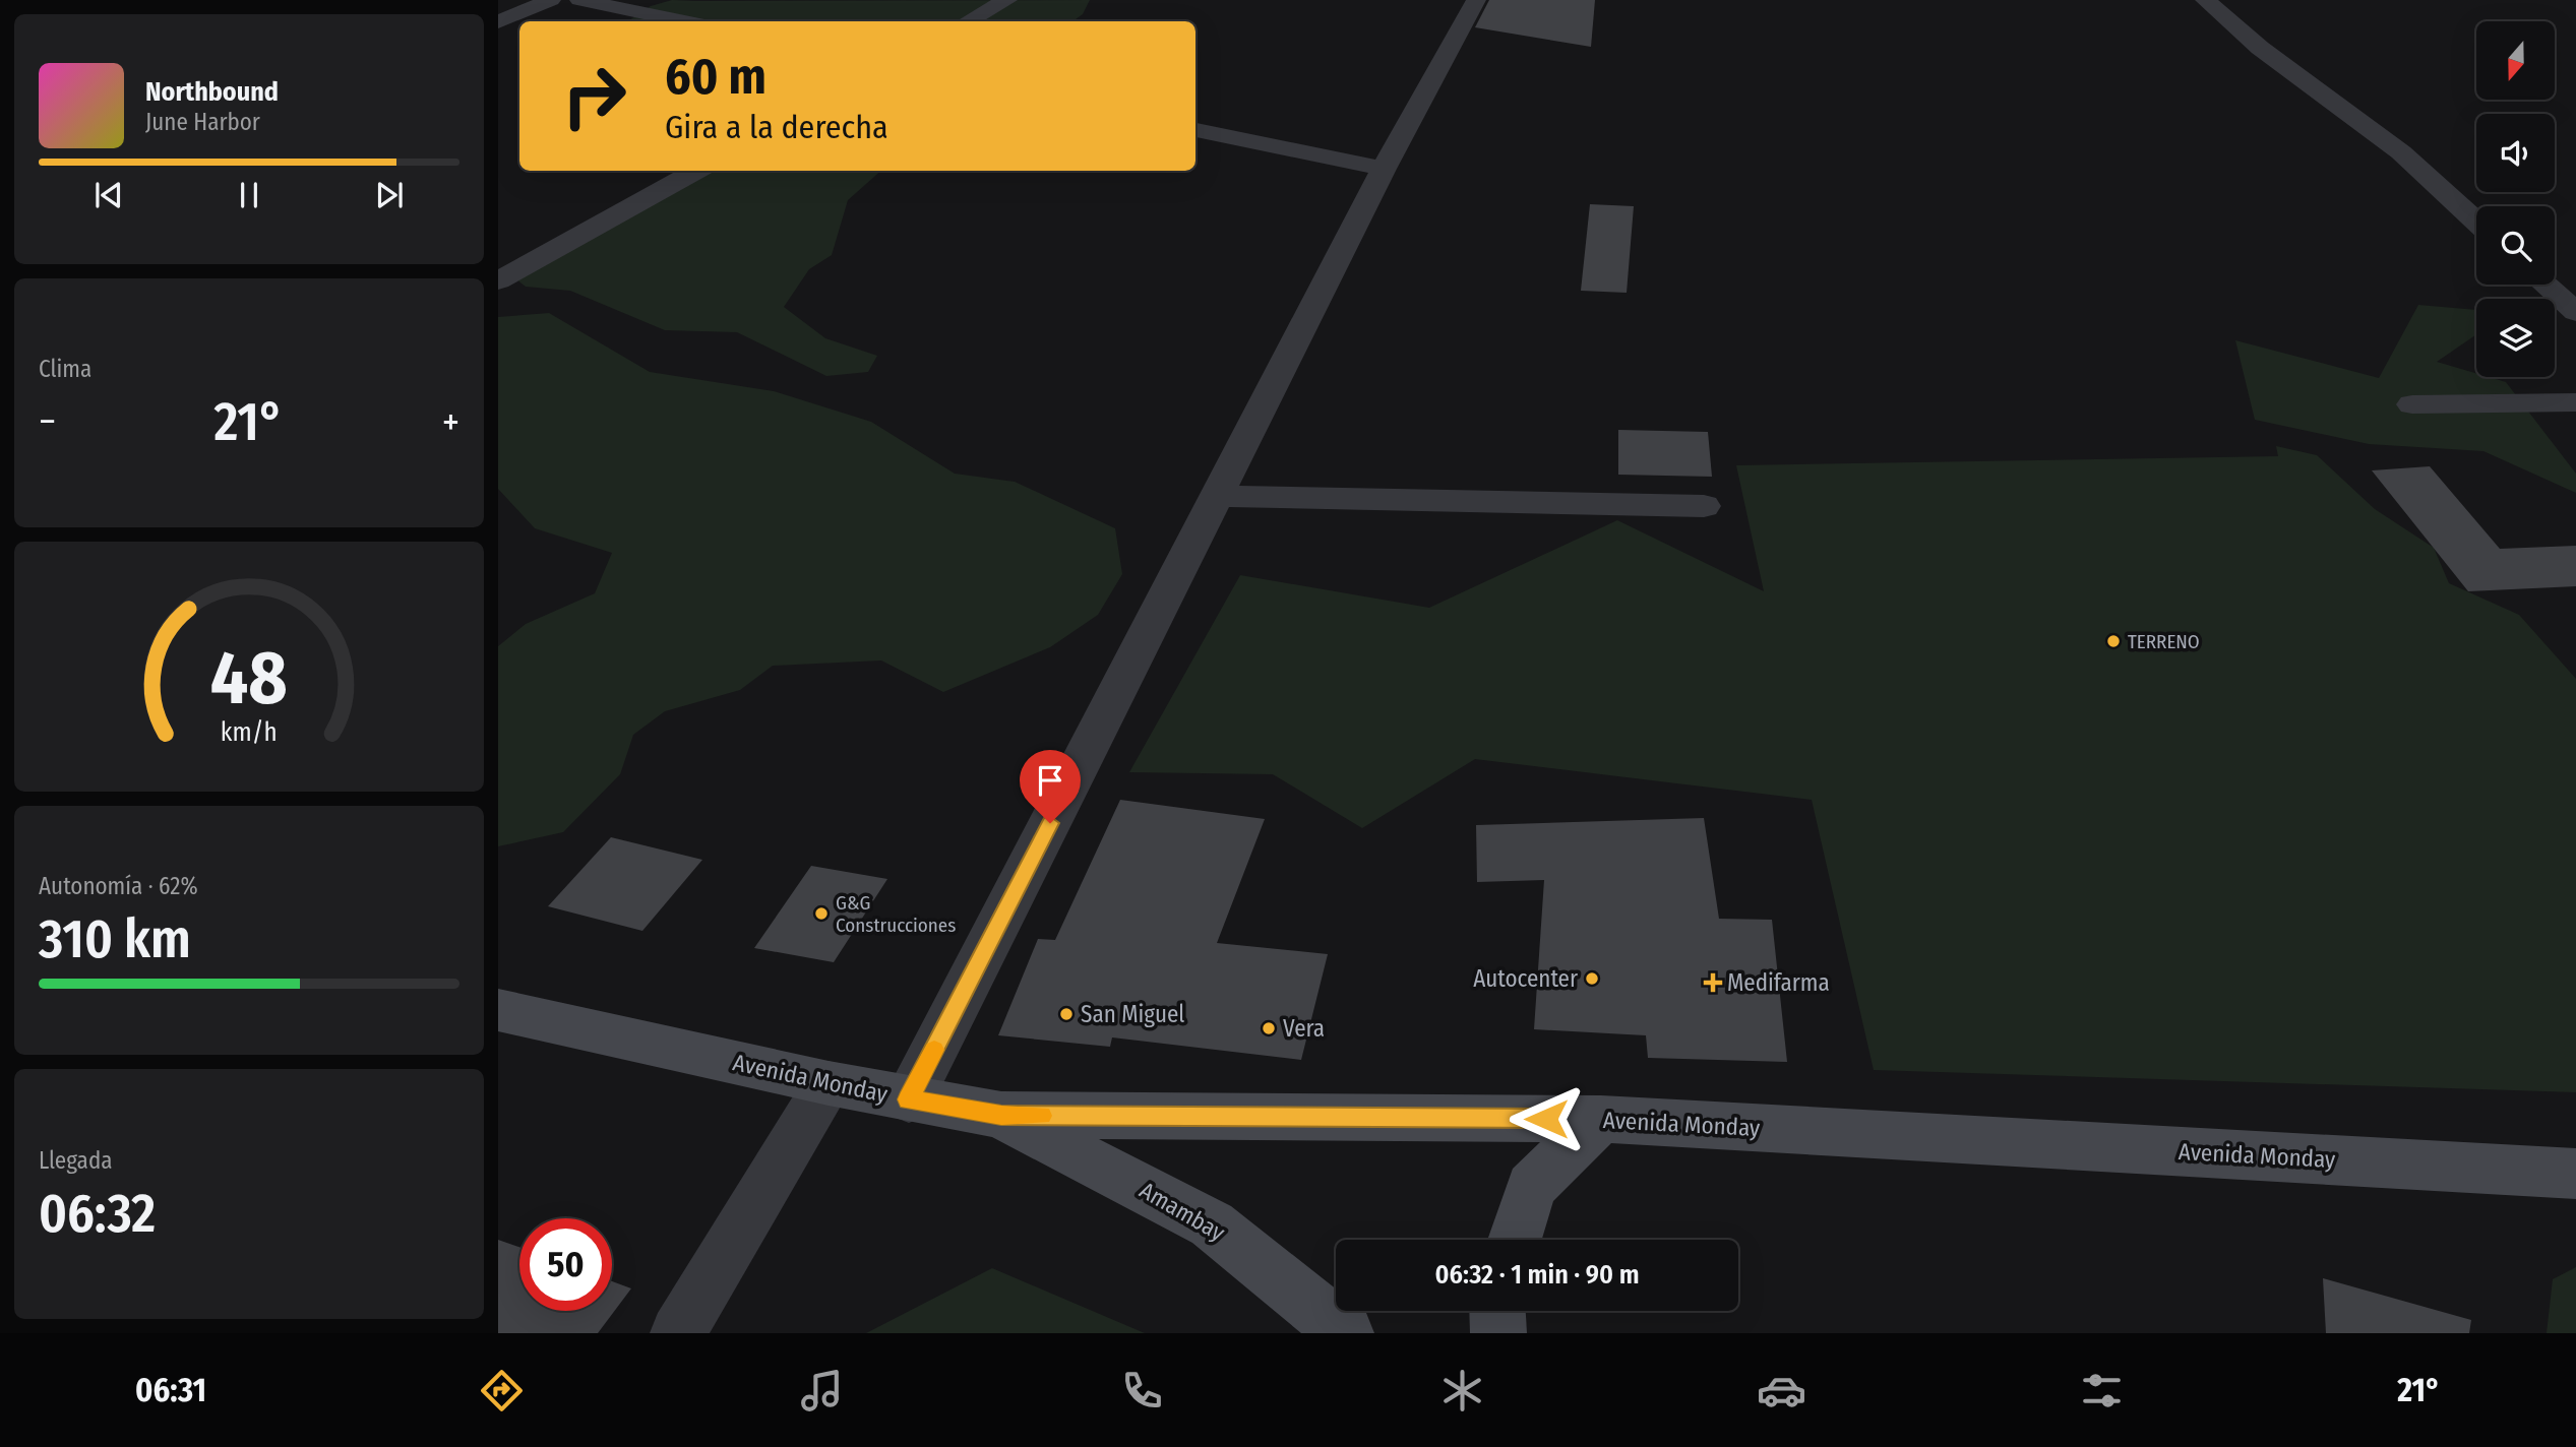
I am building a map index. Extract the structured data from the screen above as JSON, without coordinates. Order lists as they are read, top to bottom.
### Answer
{
  "streets": {
    "main road": ["Avenida Monday", "Amambay"]
  },
  "crossings": [
    ["Avenida Monday", "Amambay"]
  ],
  "places": {
    "other": [
      "TERRENO",
      "G&G Construcciones",
      "Autocenter",
      "San Miguel",
      "Vera"
    ],
    "health": ["Medifarma"]
  },
  "north": "bottom",
  "page": {
    "turn": ["60 m", "Gira a la derecha"],
    "song": ["Northbound", "June Harbor"],
    "tile": [
      "Clima",
      ["Autonomía · 62%", "310 km"],
      ["Llegada", "06:32"]
    ],
    "heat": ["−", "21°", "+"],
    "limit": "50",
    "trip": "06:32 · 1 min · 90 m",
    "tabs": ["06:31", "21°"],
    "gauge": ["48", "km/h"]
  }
}
